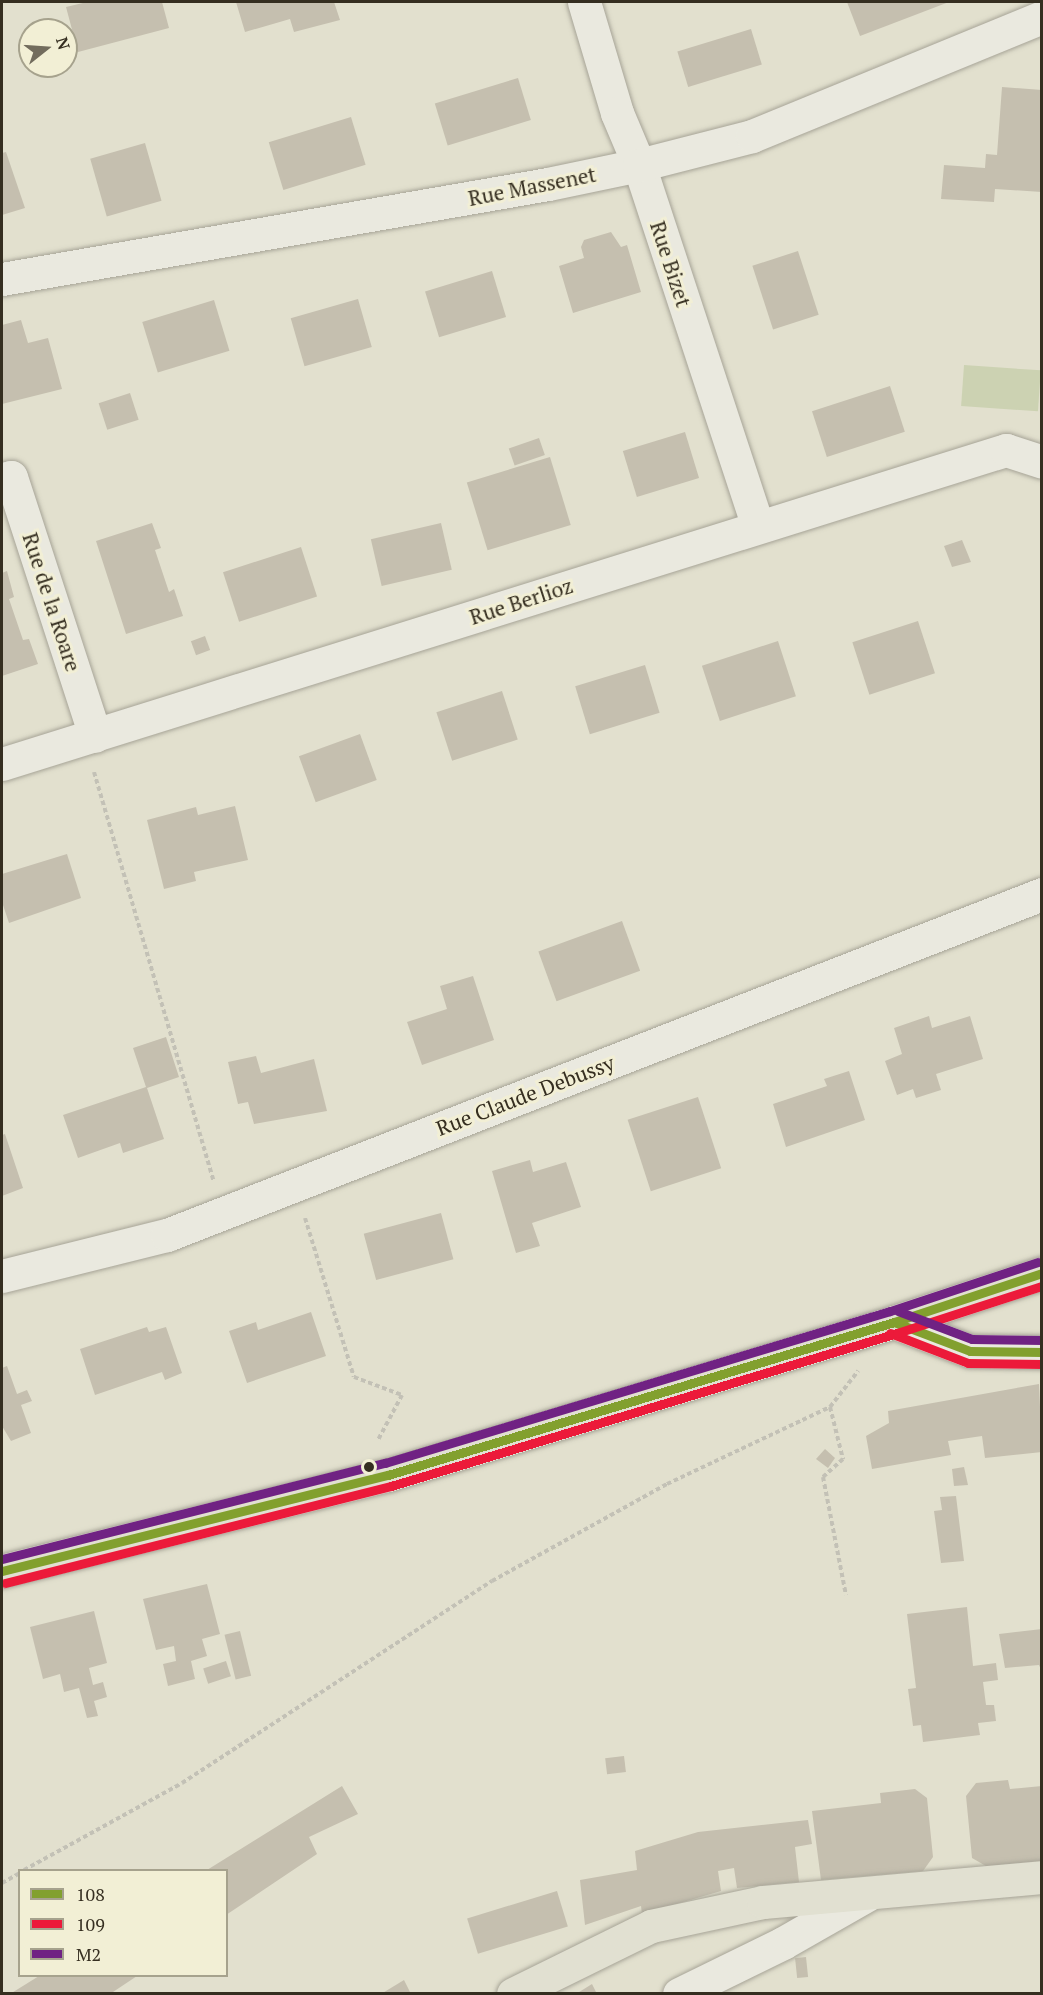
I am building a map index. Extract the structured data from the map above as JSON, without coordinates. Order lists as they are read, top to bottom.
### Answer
{
  "streets": {
    "street": [
      "Rue Massenet",
      "Rue Bizet",
      "Rue Berlioz",
      "Rue de la Roare",
      "Rue Claude Debussy"
    ]
  },
  "crossings": [
    ["Rue Massenet", "Rue Bizet"],
    ["Rue Bizet", "Rue Berlioz"],
    ["Rue Berlioz", "Rue de la Roare"]
  ],
  "lines": ["transit line M2", "transit line 108", "transit line 109"],
  "legend": ["108", "109", "M2"],
  "north": "right"
}
